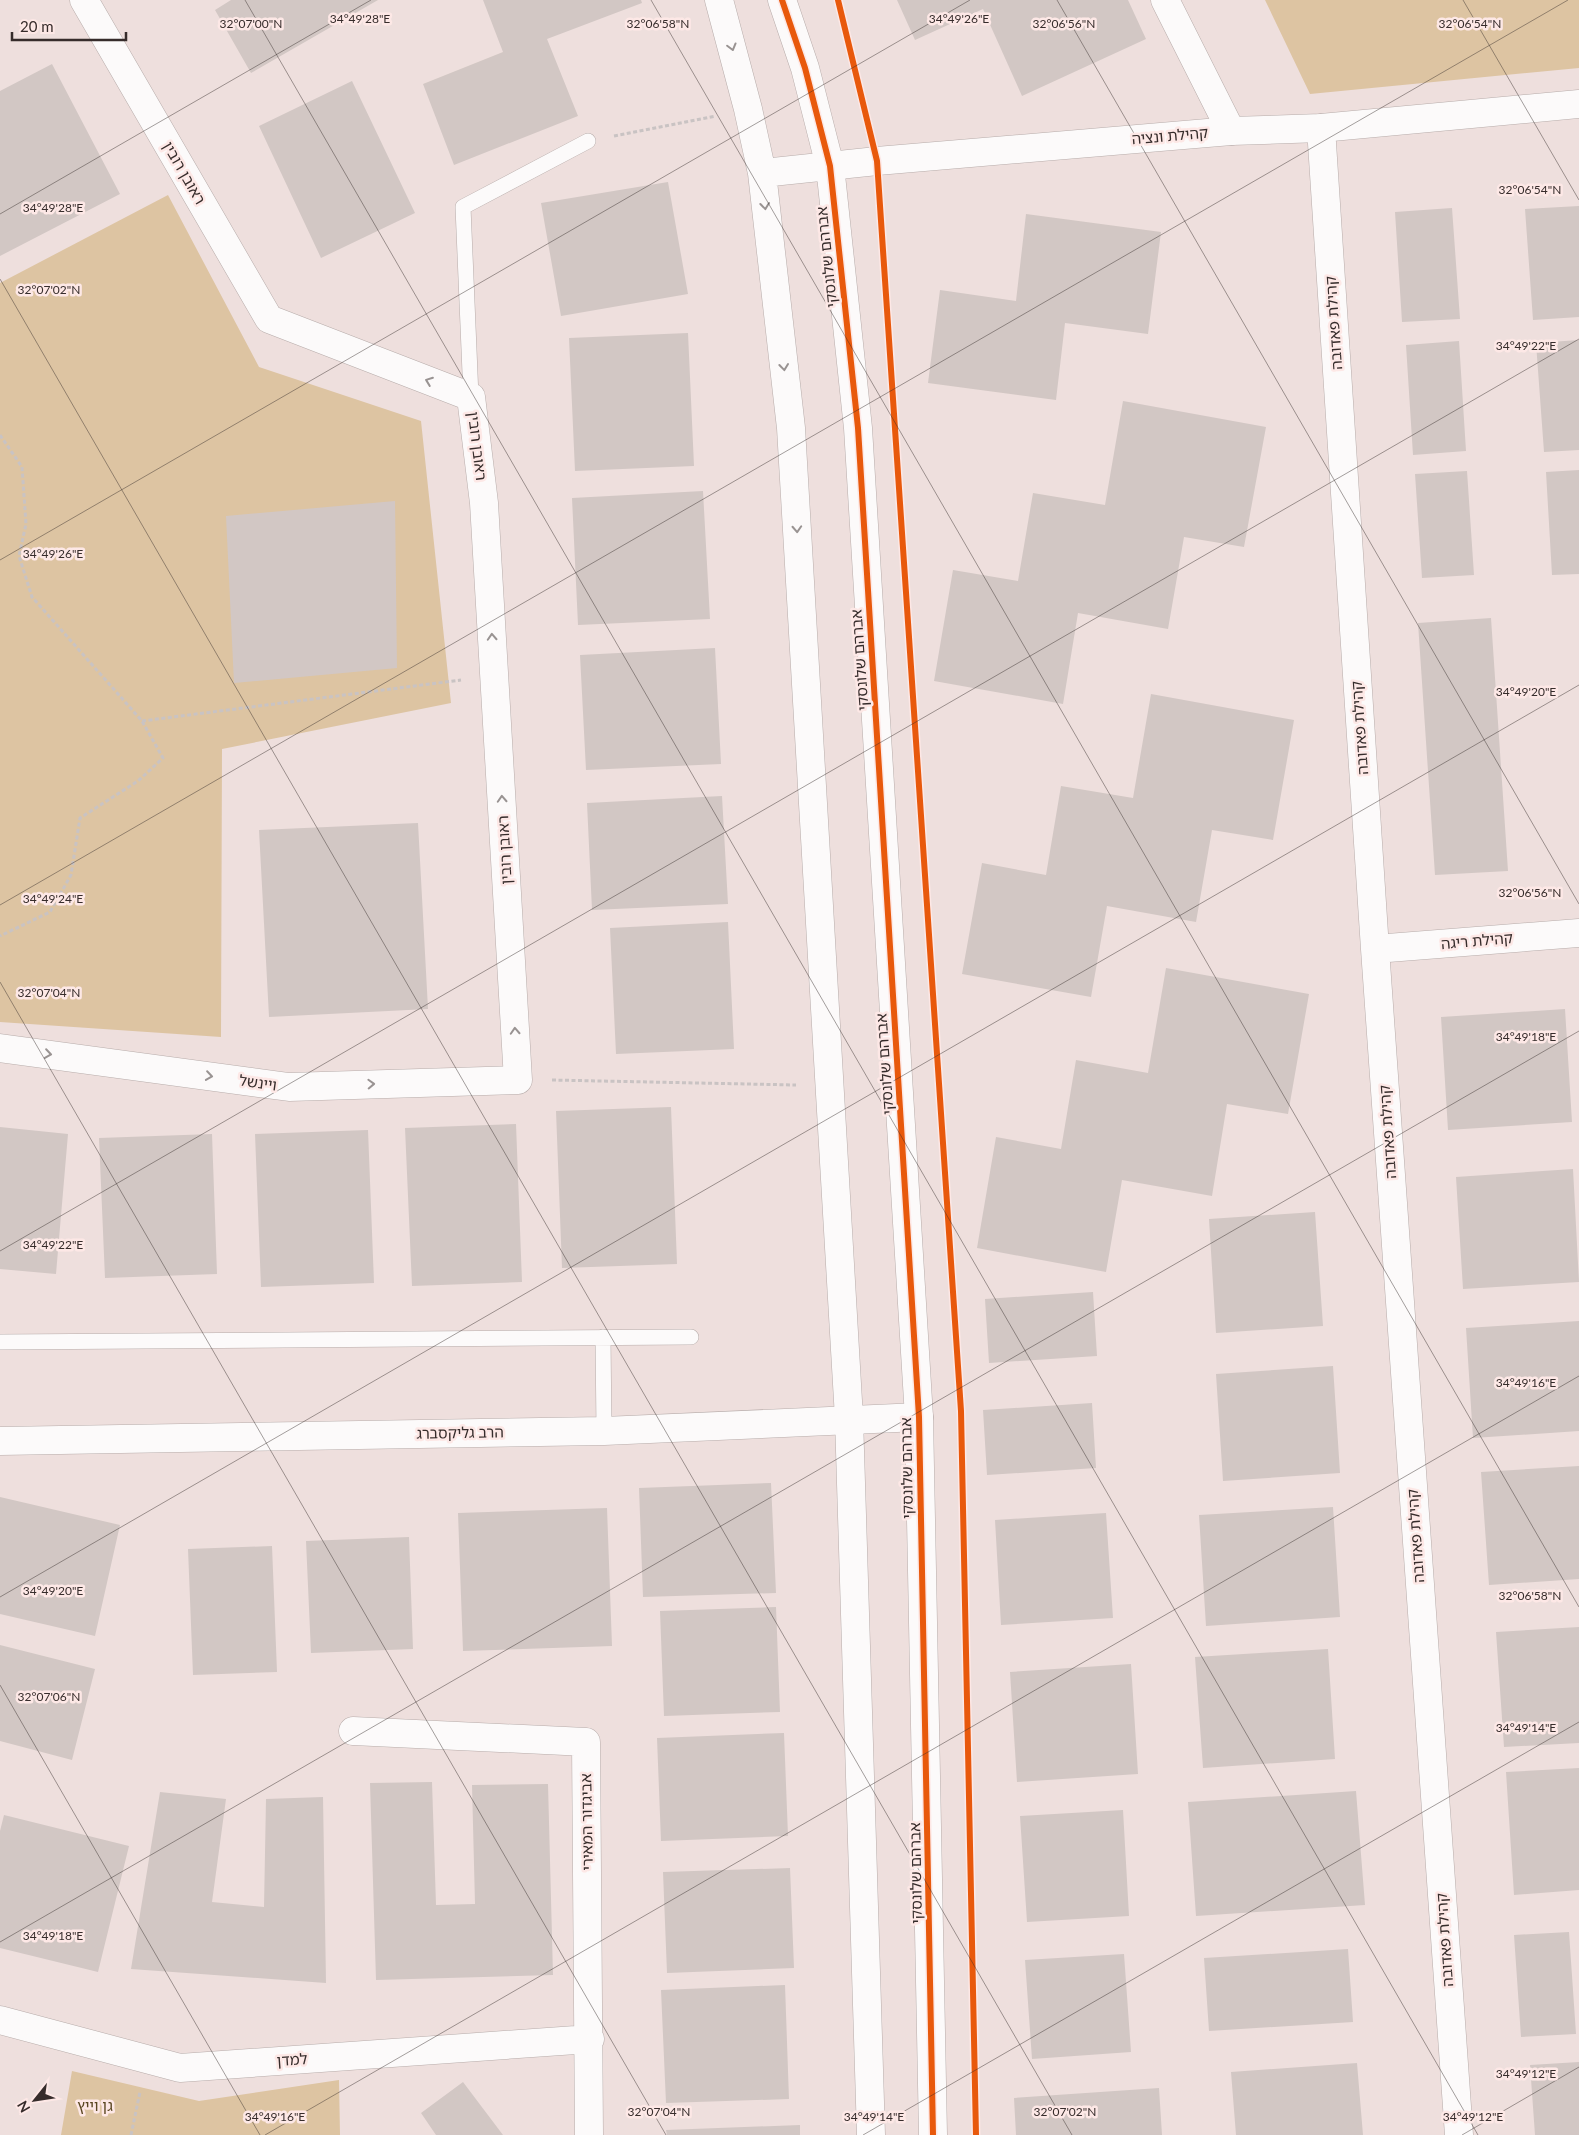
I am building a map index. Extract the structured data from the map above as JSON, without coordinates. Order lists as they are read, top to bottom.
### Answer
{
  "streets": {
    "street": [
      "קהילת ונציה",
      "ראובן רובין",
      "אברהם שלונסקי",
      "קהילת פאדובה",
      "קהילת ריגה",
      "ויינשל",
      "הרב גליקסברג",
      "אביגדור המאירי",
      "למדן"
    ]
  },
  "crossings": [
    ["קהילת ונציה", "אברהם שלונסקי"],
    ["קהילת ונציה", "קהילת פאדובה"],
    ["ראובן רובין", "ויינשל"],
    ["אברהם שלונסקי", "הרב גליקסברג"],
    ["קהילת פאדובה", "קהילת ריגה"],
    ["אביגדור המאירי", "למדן"]
  ],
  "one_way": ["ראובן רובין", "ויינשל"],
  "parks": ["גן וייץ"],
  "scale_bar": "20 m",
  "north": "bottom left",
  "coordinates": [
    "34°49'28\"E",
    "34°49'26\"E",
    "32°07'00\"N",
    "32°06'56\"N",
    "32°06'54\"N",
    "32°06'58\"N",
    "32°07'02\"N",
    "34°49'22\"E",
    "34°49'20\"E",
    "34°49'24\"E",
    "32°07'04\"N",
    "34°49'18\"E",
    "34°49'16\"E",
    "32°07'06\"N",
    "34°49'14\"E",
    "34°49'12\"E"
  ]
}
